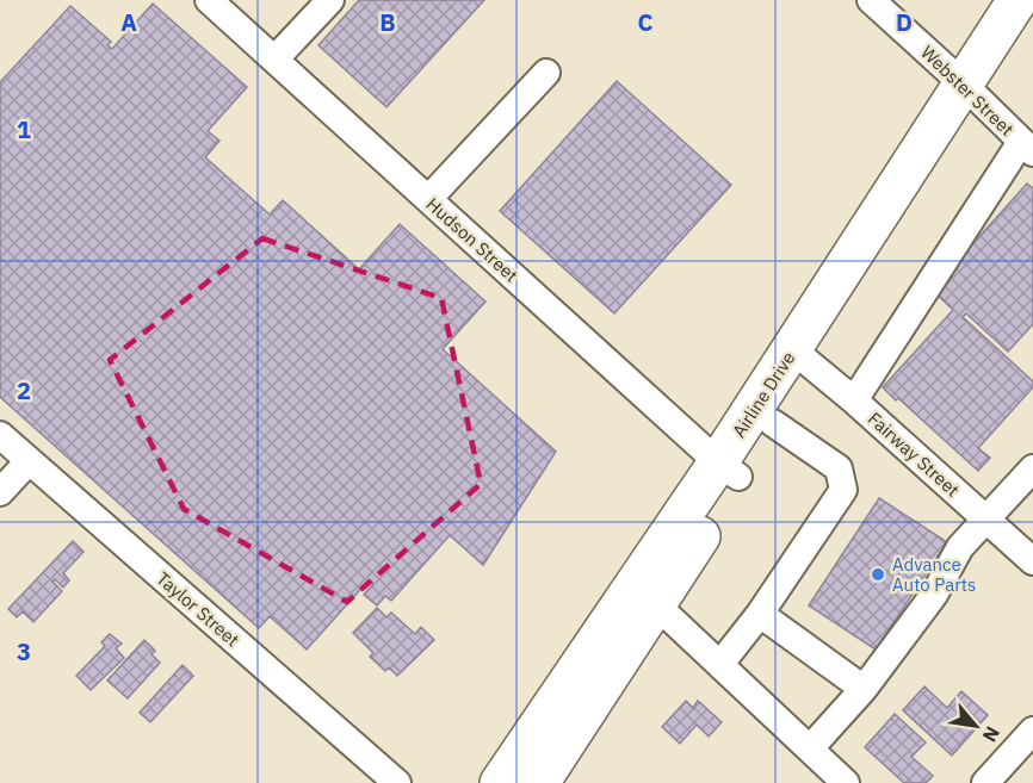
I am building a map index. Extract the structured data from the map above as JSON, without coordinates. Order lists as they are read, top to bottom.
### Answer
{
  "streets": {
    "highway": ["Airline Drive"],
    "street": [
      "Webster Street",
      "Hudson Street",
      "Fairway Street",
      "Taylor Street"
    ]
  },
  "crossings": [
    ["Webster Street", "Airline Drive"],
    ["Hudson Street", "Airline Drive"],
    ["Airline Drive", "Fairway Street"]
  ],
  "places": ["Advance Auto Parts"],
  "north": "bottom right",
  "grid": {
    "columns": [
      "A",
      "B",
      "C",
      "D"
    ],
    "rows": ["1", "2", "3"]
  }
}
